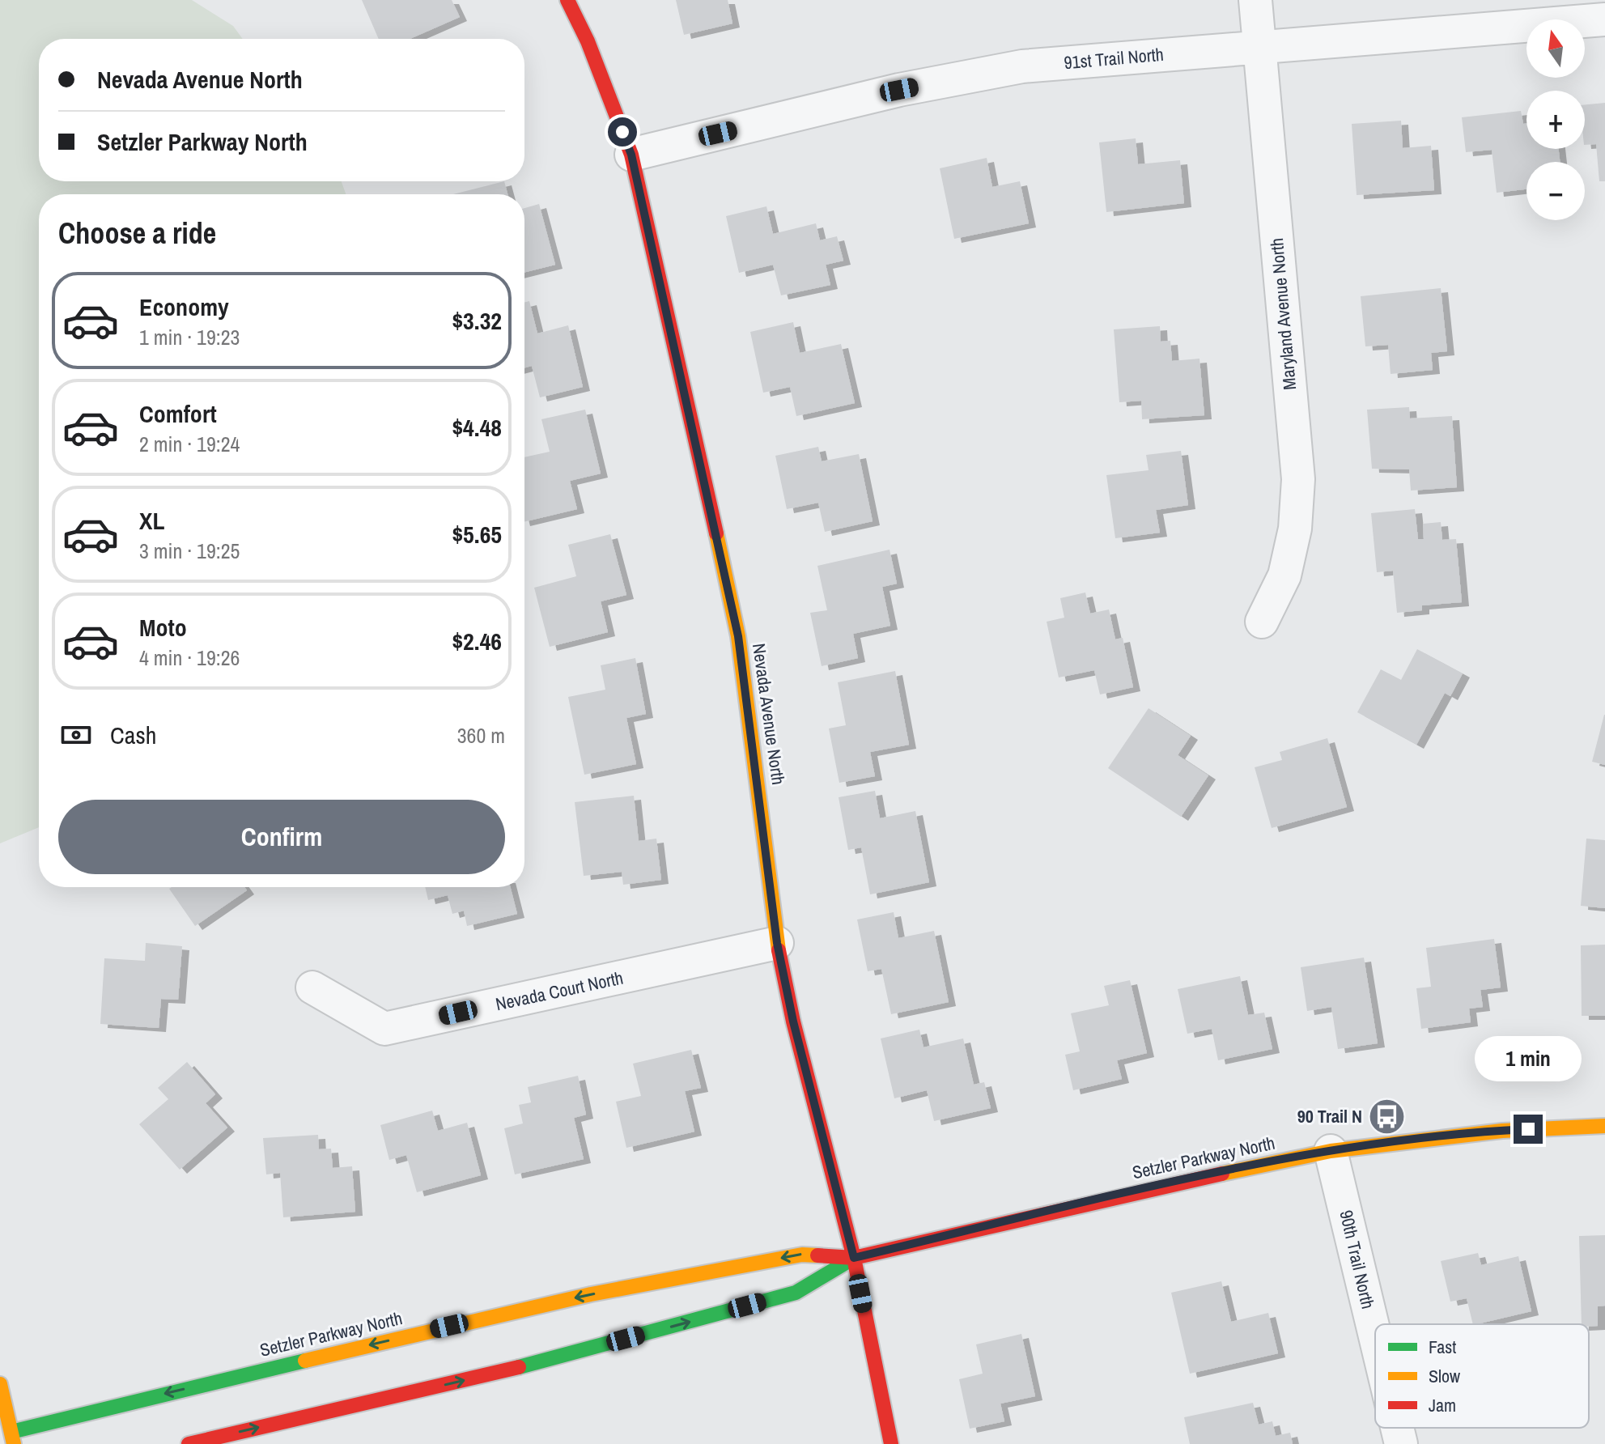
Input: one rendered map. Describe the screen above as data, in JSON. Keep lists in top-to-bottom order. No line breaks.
{"streets":{"street":["91st Trail North","Maryland Avenue North","Nevada Avenue North","Nevada Court North","Setzler Parkway North","90th Trail North"]},"crossings":[["91st Trail North","Maryland Avenue North"],["91st Trail North","Nevada Avenue North"],["Nevada Avenue North","Nevada Court North"],["Nevada Avenue North","Setzler Parkway North"],["Setzler Parkway North","90th Trail North"]],"places":{"bus stop":["90 Trail N"]},"legend":["Fast","Slow","Jam"],"north":"top","page":{"map_buttons":["+","−"],"banner":["Nevada Avenue North","Setzler Parkway North"],"heading":"Choose a ride","list":[{"name":"Economy","note":"1 min · 19:23","value":"$3.32"},{"name":"Comfort","note":"2 min · 19:24","value":"$4.48"},{"name":"XL","note":"3 min · 19:25","value":"$5.65"},{"name":"Moto","note":"4 min · 19:26","value":"$2.46"}],"pay":["Cash","360 m"],"buttons":"Confirm","bubble":"1 min"}}
